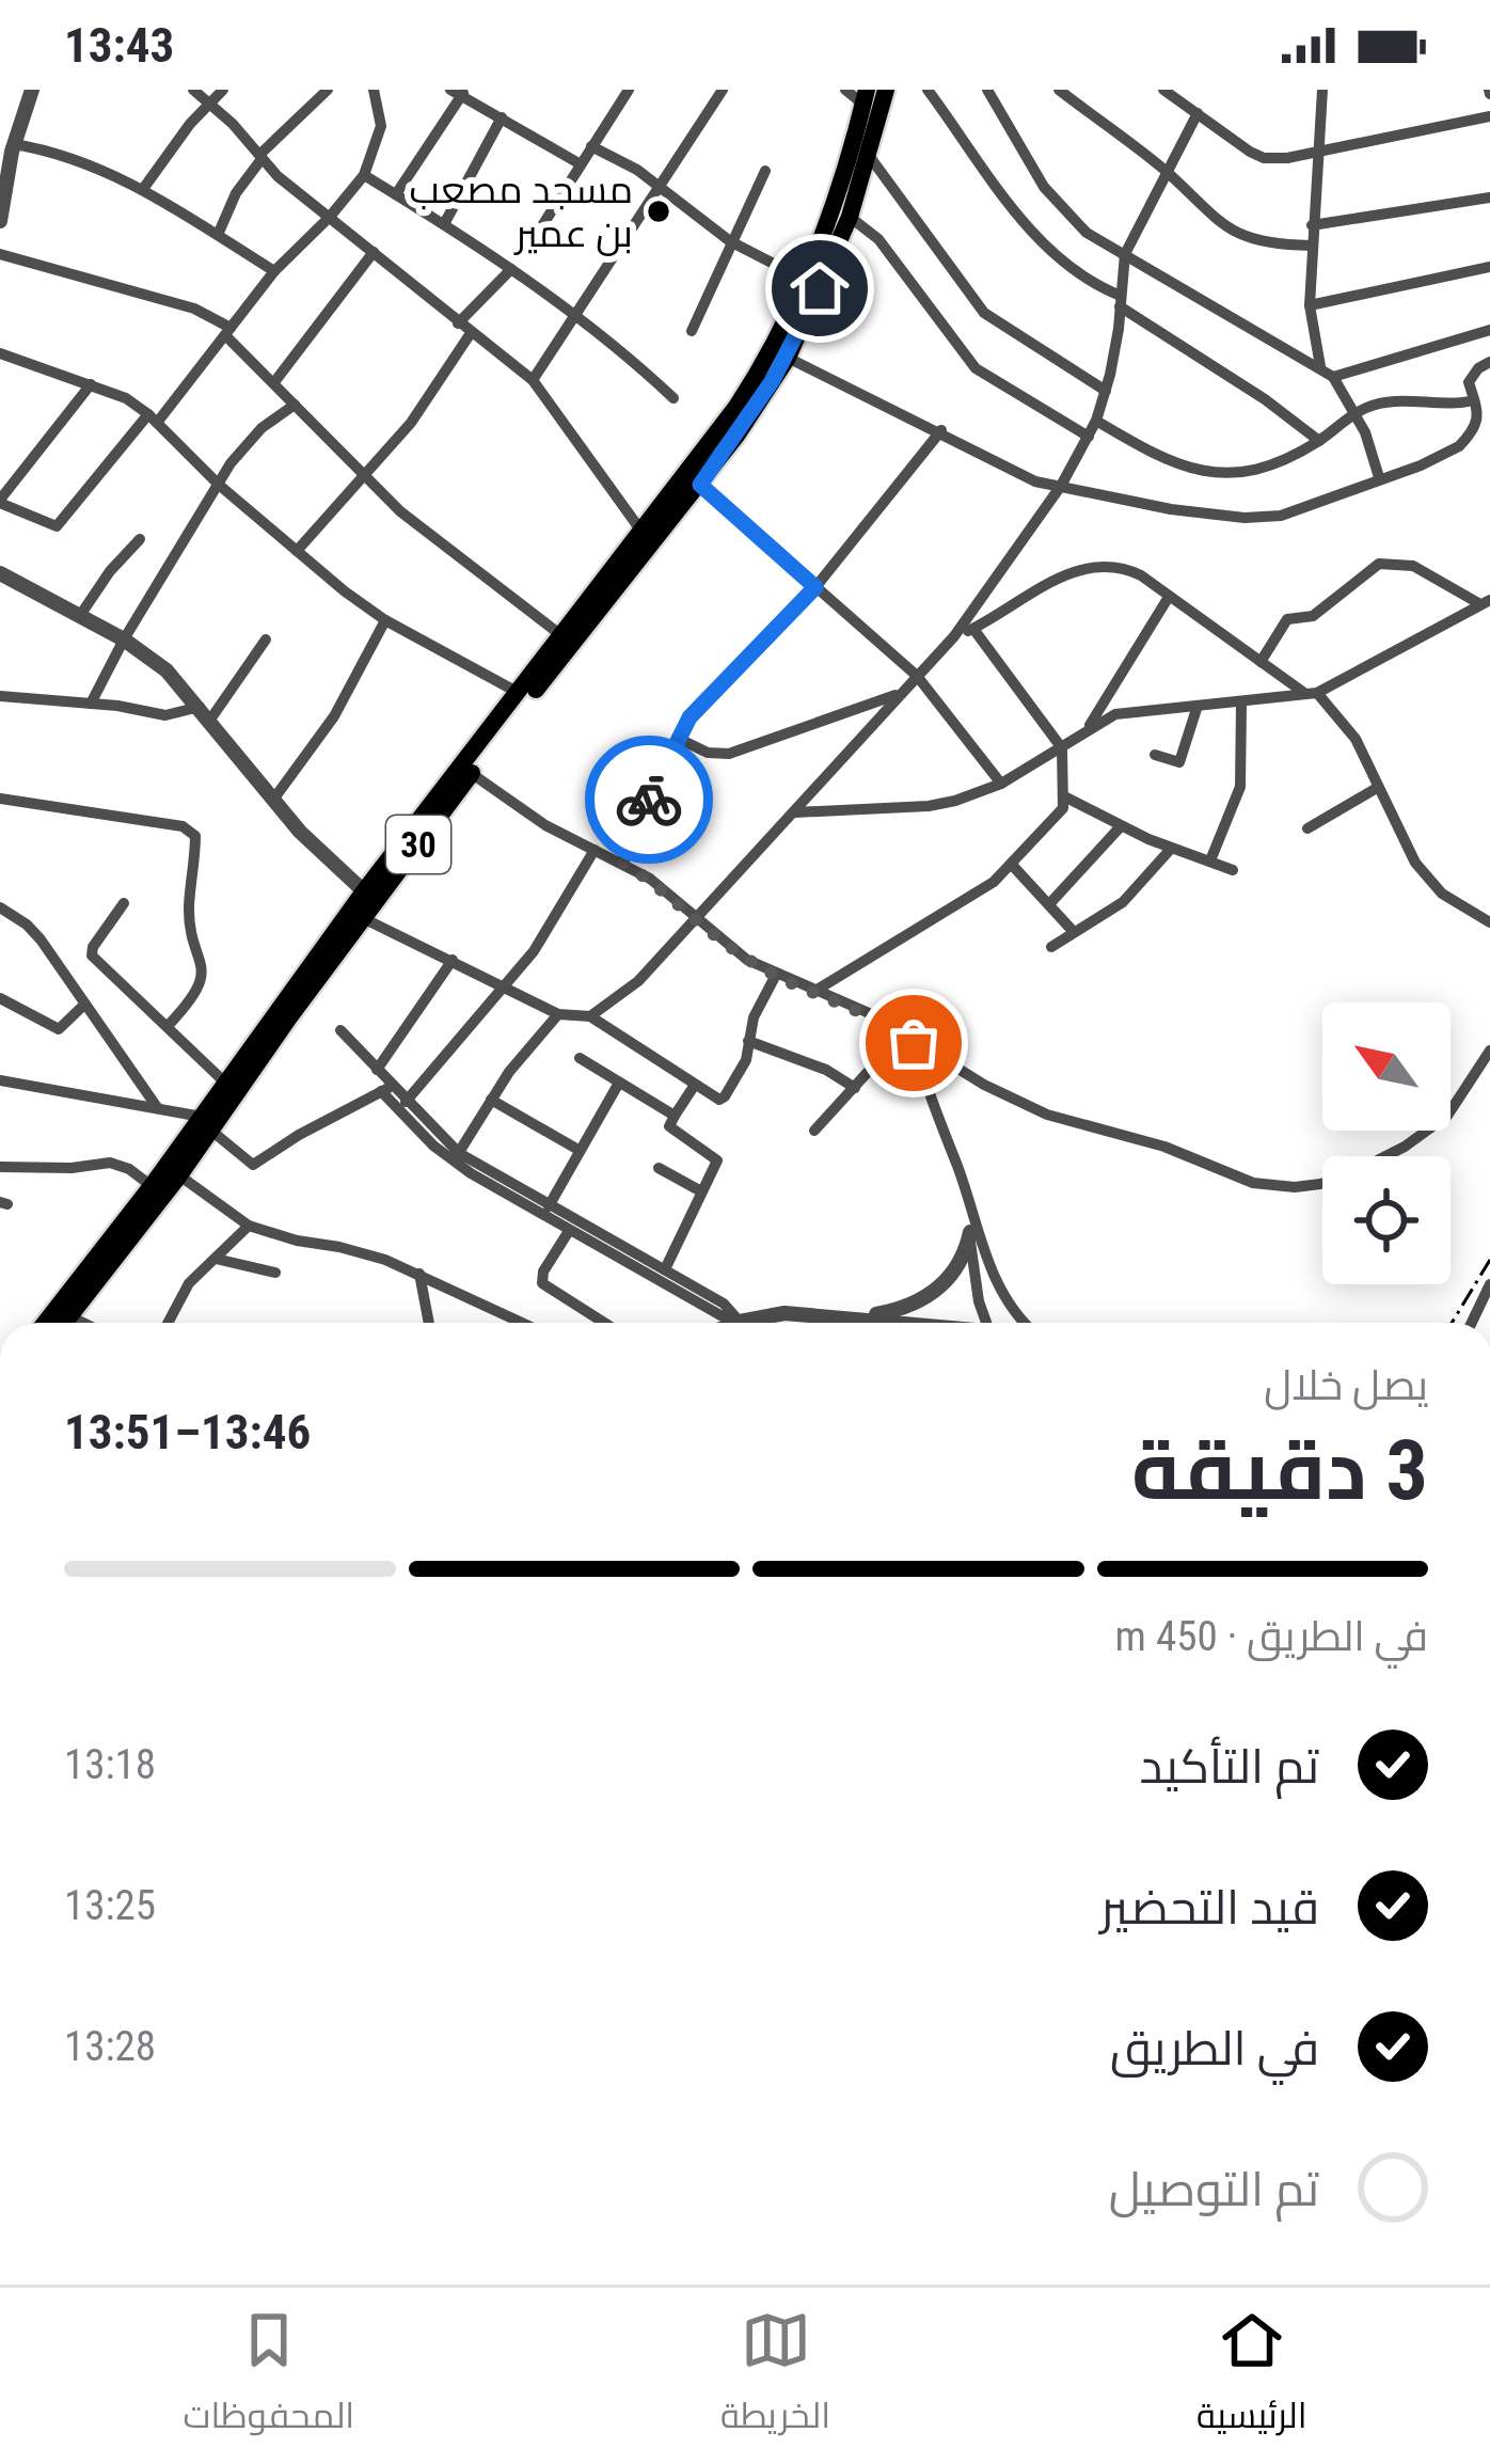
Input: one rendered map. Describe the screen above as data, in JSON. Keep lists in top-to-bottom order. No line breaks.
{"streets":{"main road":["30"]},"places":["مسجد مصعب بن عمير"],"north":"top left","page":{"status":"13:43","heading":["3 دقيقة","يصل خلال","13:46–13:51"],"bar":"في الطريق · 450 m","list":[["تم التأكيد","13:18"],["قيد التحضير","13:25"],["في الطريق","13:28"],"تم التوصيل"],"tabs":["الرئيسية","الخريطة","المحفوظات"]}}
